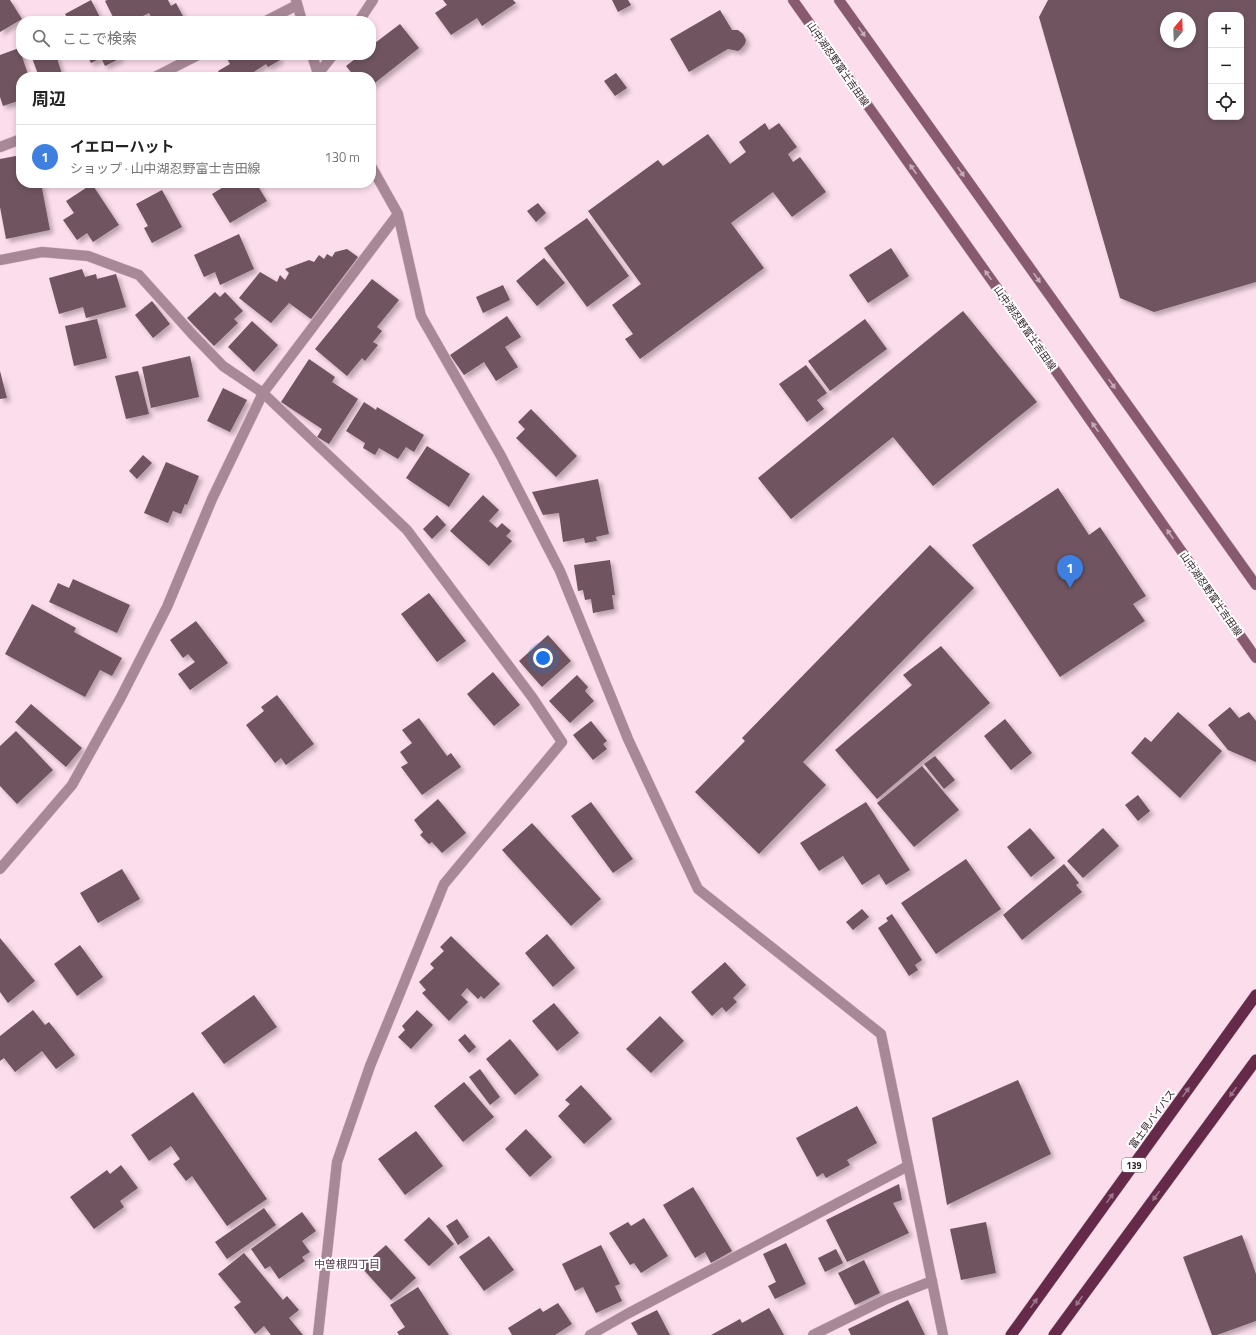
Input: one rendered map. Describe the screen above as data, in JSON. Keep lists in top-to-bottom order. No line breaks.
{"streets":{"highway":["富士見バイパス","139"],"main road":["山中湖忍野富士吉田線"]},"districts":["中曽根四丁目"],"north":"top","page":{"map_buttons":["+","−"],"search":"ここで検索","heading":"周辺","list":[{"mark":"1","name":"イエローハット","note":"ショップ · 山中湖忍野富士吉田線","value":"130 m"}],"pins":"1"}}
